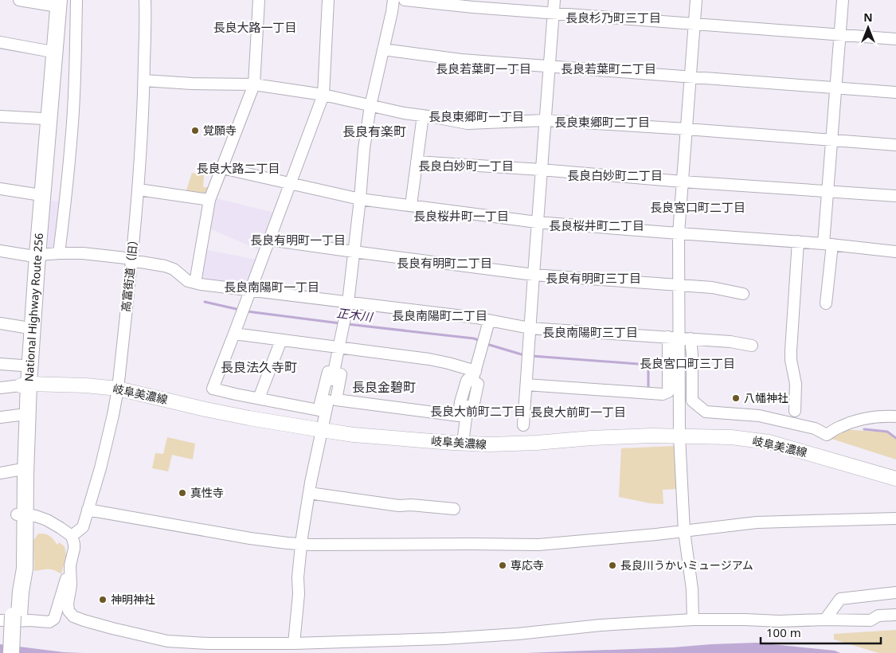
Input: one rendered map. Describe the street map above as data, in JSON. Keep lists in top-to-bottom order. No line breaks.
{"streets":{"highway":["National Highway Route 256"],"main road":["岐阜美濃線"],"street":["高富街道（旧）"]},"crossings":[["高富街道（旧）","岐阜美濃線"],["National Highway Route 256","岐阜美濃線"]],"districts":["長良杉乃町三丁目","長良大路一丁目","長良若葉町一丁目","長良若葉町二丁目","長良東郷町一丁目","長良東郷町二丁目","長良有楽町","長良白妙町一丁目","長良大路二丁目","長良白妙町二丁目","長良宮口町二丁目","長良桜井町一丁目","長良桜井町二丁目","長良有明町一丁目","長良有明町二丁目","長良有明町三丁目","長良南陽町一丁目","長良南陽町二丁目","長良南陽町三丁目","長良宮口町三丁目","長良法久寺町","長良金碧町","長良大前町二丁目","長良大前町一丁目"],"water":["正木川"],"places":["覚願寺","八幡神社","真性寺","専応寺","長良川うかいミュージアム","神明神社"],"scale_bar":"100 m","north":"top"}
